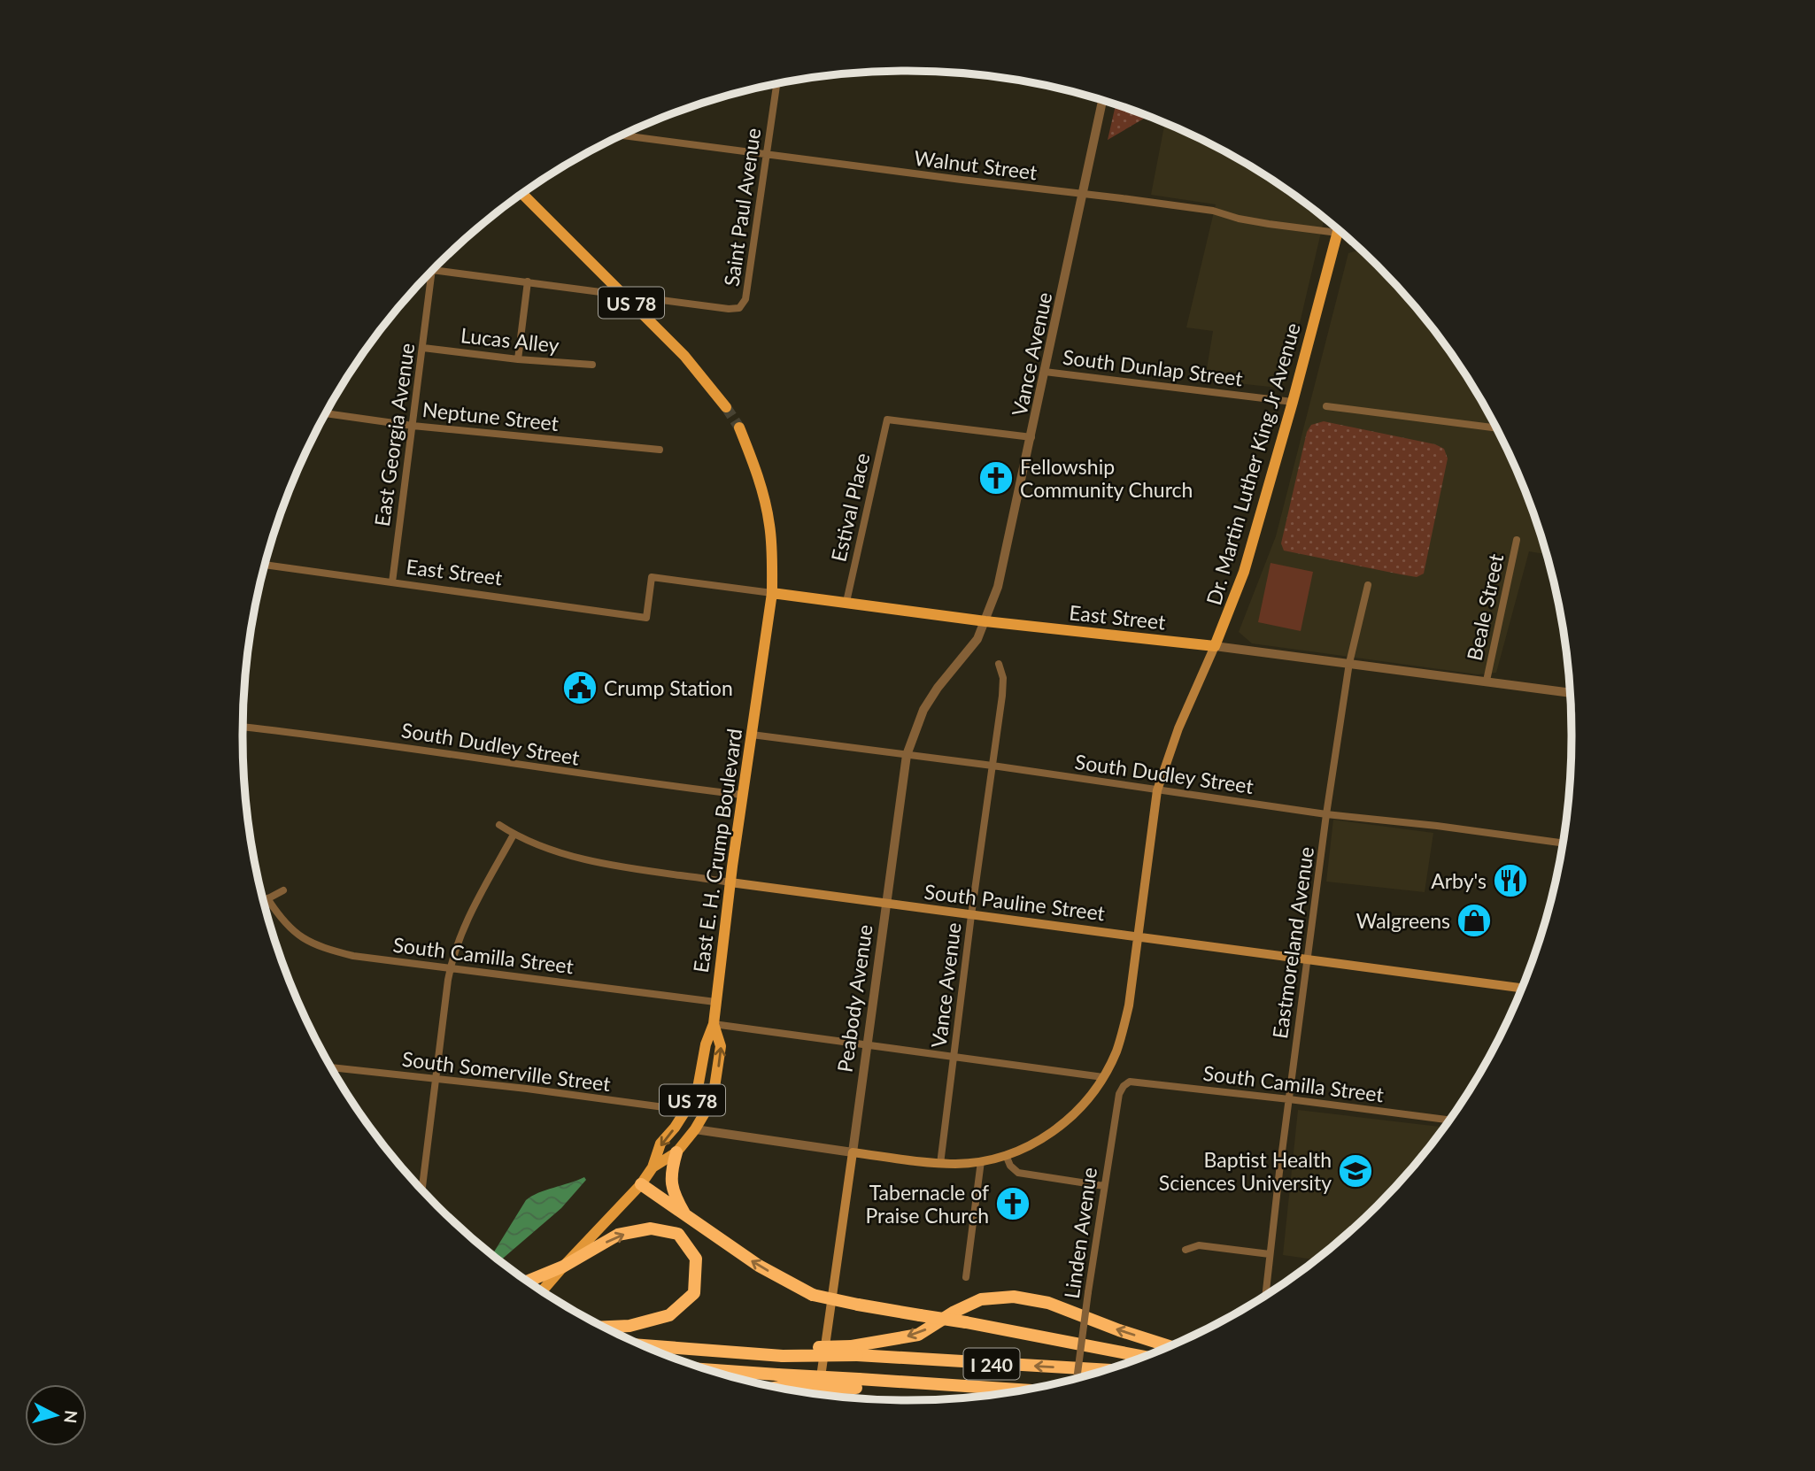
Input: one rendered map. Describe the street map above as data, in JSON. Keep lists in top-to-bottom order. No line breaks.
{"streets":{"highway":["I 240"],"main road":["US 78","Dr. Martin Luther King Jr Avenue","East Street","East E. H. Crump Boulevard","South Pauline Street","Peabody Avenue"],"street":["Walnut Street","Saint Paul Avenue","Lucas Alley","Vance Avenue","South Dunlap Street","Neptune Street","East Georgia Avenue","Estival Place","Beale Street","South Dudley Street","Eastmoreland Avenue","South Camilla Street","South Somerville Street","Linden Avenue"]},"crossings":[["Walnut Street","Saint Paul Avenue"],["Walnut Street","Vance Avenue"],["Saint Paul Avenue","US 78"],["US 78","East E. H. Crump Boulevard"],["Lucas Alley","East Georgia Avenue"],["Vance Avenue","South Dunlap Street"],["Vance Avenue","Dr. Martin Luther King Jr Avenue"],["Vance Avenue","Estival Place"],["Vance Avenue","East Street"],["Vance Avenue","South Dudley Street"],["Vance Avenue","South Pauline Street"],["Vance Avenue","Peabody Avenue"],["South Dunlap Street","Dr. Martin Luther King Jr Avenue"],["Neptune Street","East Georgia Avenue"],["East Georgia Avenue","East Street"],["Dr. Martin Luther King Jr Avenue","East Street"],["Dr. Martin Luther King Jr Avenue","South Dudley Street"],["Dr. Martin Luther King Jr Avenue","East E. H. Crump Boulevard"],["Dr. Martin Luther King Jr Avenue","South Pauline Street"],["Dr. Martin Luther King Jr Avenue","Peabody Avenue"],["Estival Place","East Street"],["East Street","Beale Street"],["East Street","East E. H. Crump Boulevard"],["East Street","Eastmoreland Avenue"],["East Street","Peabody Avenue"],["South Dudley Street","East E. H. Crump Boulevard"],["South Dudley Street","Eastmoreland Avenue"],["South Dudley Street","Peabody Avenue"],["East E. H. Crump Boulevard","South Pauline Street"],["East E. H. Crump Boulevard","South Camilla Street"],["East E. H. Crump Boulevard","South Somerville Street"],["South Pauline Street","Eastmoreland Avenue"],["South Pauline Street","Peabody Avenue"],["Eastmoreland Avenue","South Camilla Street"],["South Camilla Street","Linden Avenue"]],"places":{"church":["Fellowship Community Church","Tabernacle of Praise Church"],"public building":["Crump Station"],"restaurant":["Arby's"],"shop":["Walgreens"],"school or university":["Baptist Health Sciences University"]},"north":"right"}
